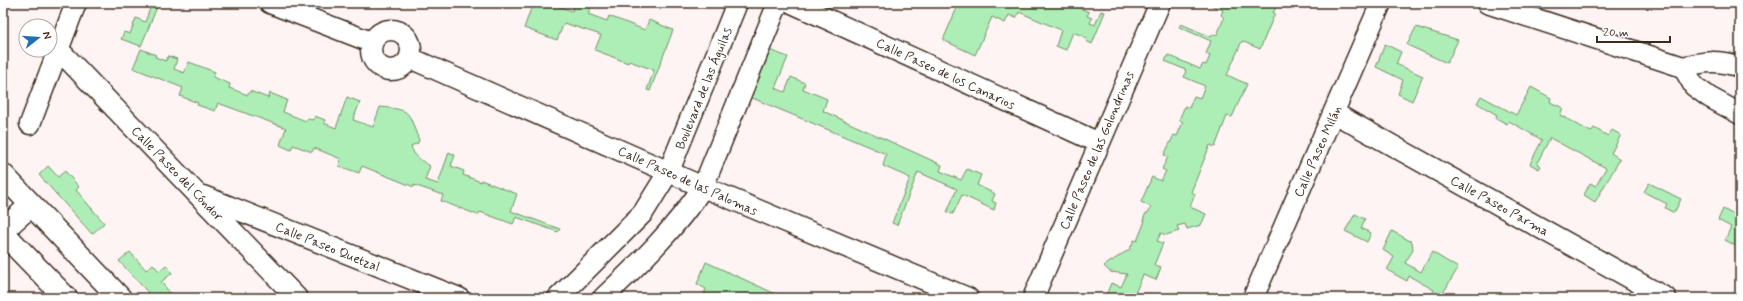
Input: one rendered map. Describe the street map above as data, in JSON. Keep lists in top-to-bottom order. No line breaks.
{"streets":{"street":["Calle Paseo de los Canarios","Boulevard de las Águilas","Calle Paseo de las Golondrinas","Calle Paseo Milán","Calle Paseo del Cóndor","Calle Paseo de las Palomas","Calle Paseo Parma","Calle Paseo Quetzal"]},"crossings":[["Calle Paseo de los Canarios","Calle Paseo de las Golondrinas"],["Boulevard de las Águilas","Calle Paseo de las Palomas"],["Calle Paseo Milán","Calle Paseo Parma"],["Calle Paseo del Cóndor","Calle Paseo Quetzal"]],"scale_bar":"20 m","north":"right"}
